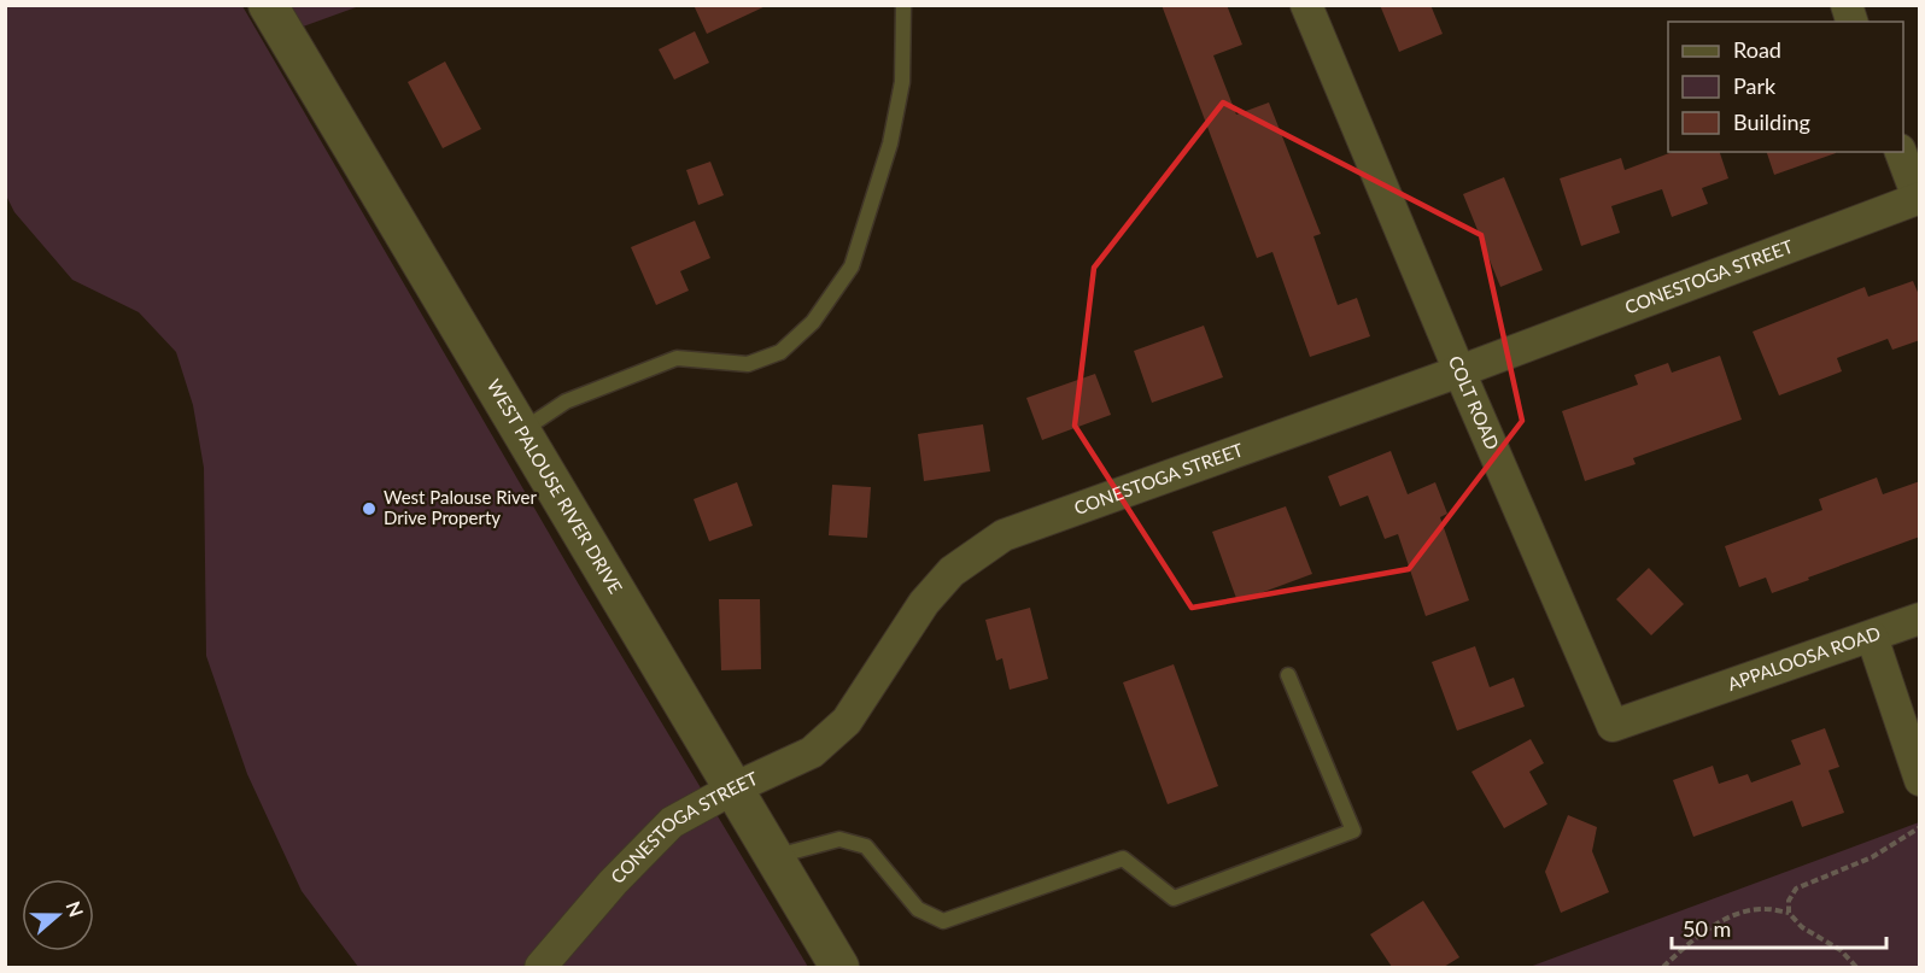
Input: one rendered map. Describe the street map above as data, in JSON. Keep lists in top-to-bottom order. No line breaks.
{"streets":{"street":["CONESTOGA STREET","COLT ROAD","WEST PALOUSE RIVER DRIVE","APPALOOSA ROAD"]},"crossings":[["CONESTOGA STREET","COLT ROAD"],["CONESTOGA STREET","WEST PALOUSE RIVER DRIVE"],["COLT ROAD","APPALOOSA ROAD"]],"places":["West Palouse River Drive Property"],"legend":["Road","Park","Building"],"scale_bar":"50 m","north":"right"}
